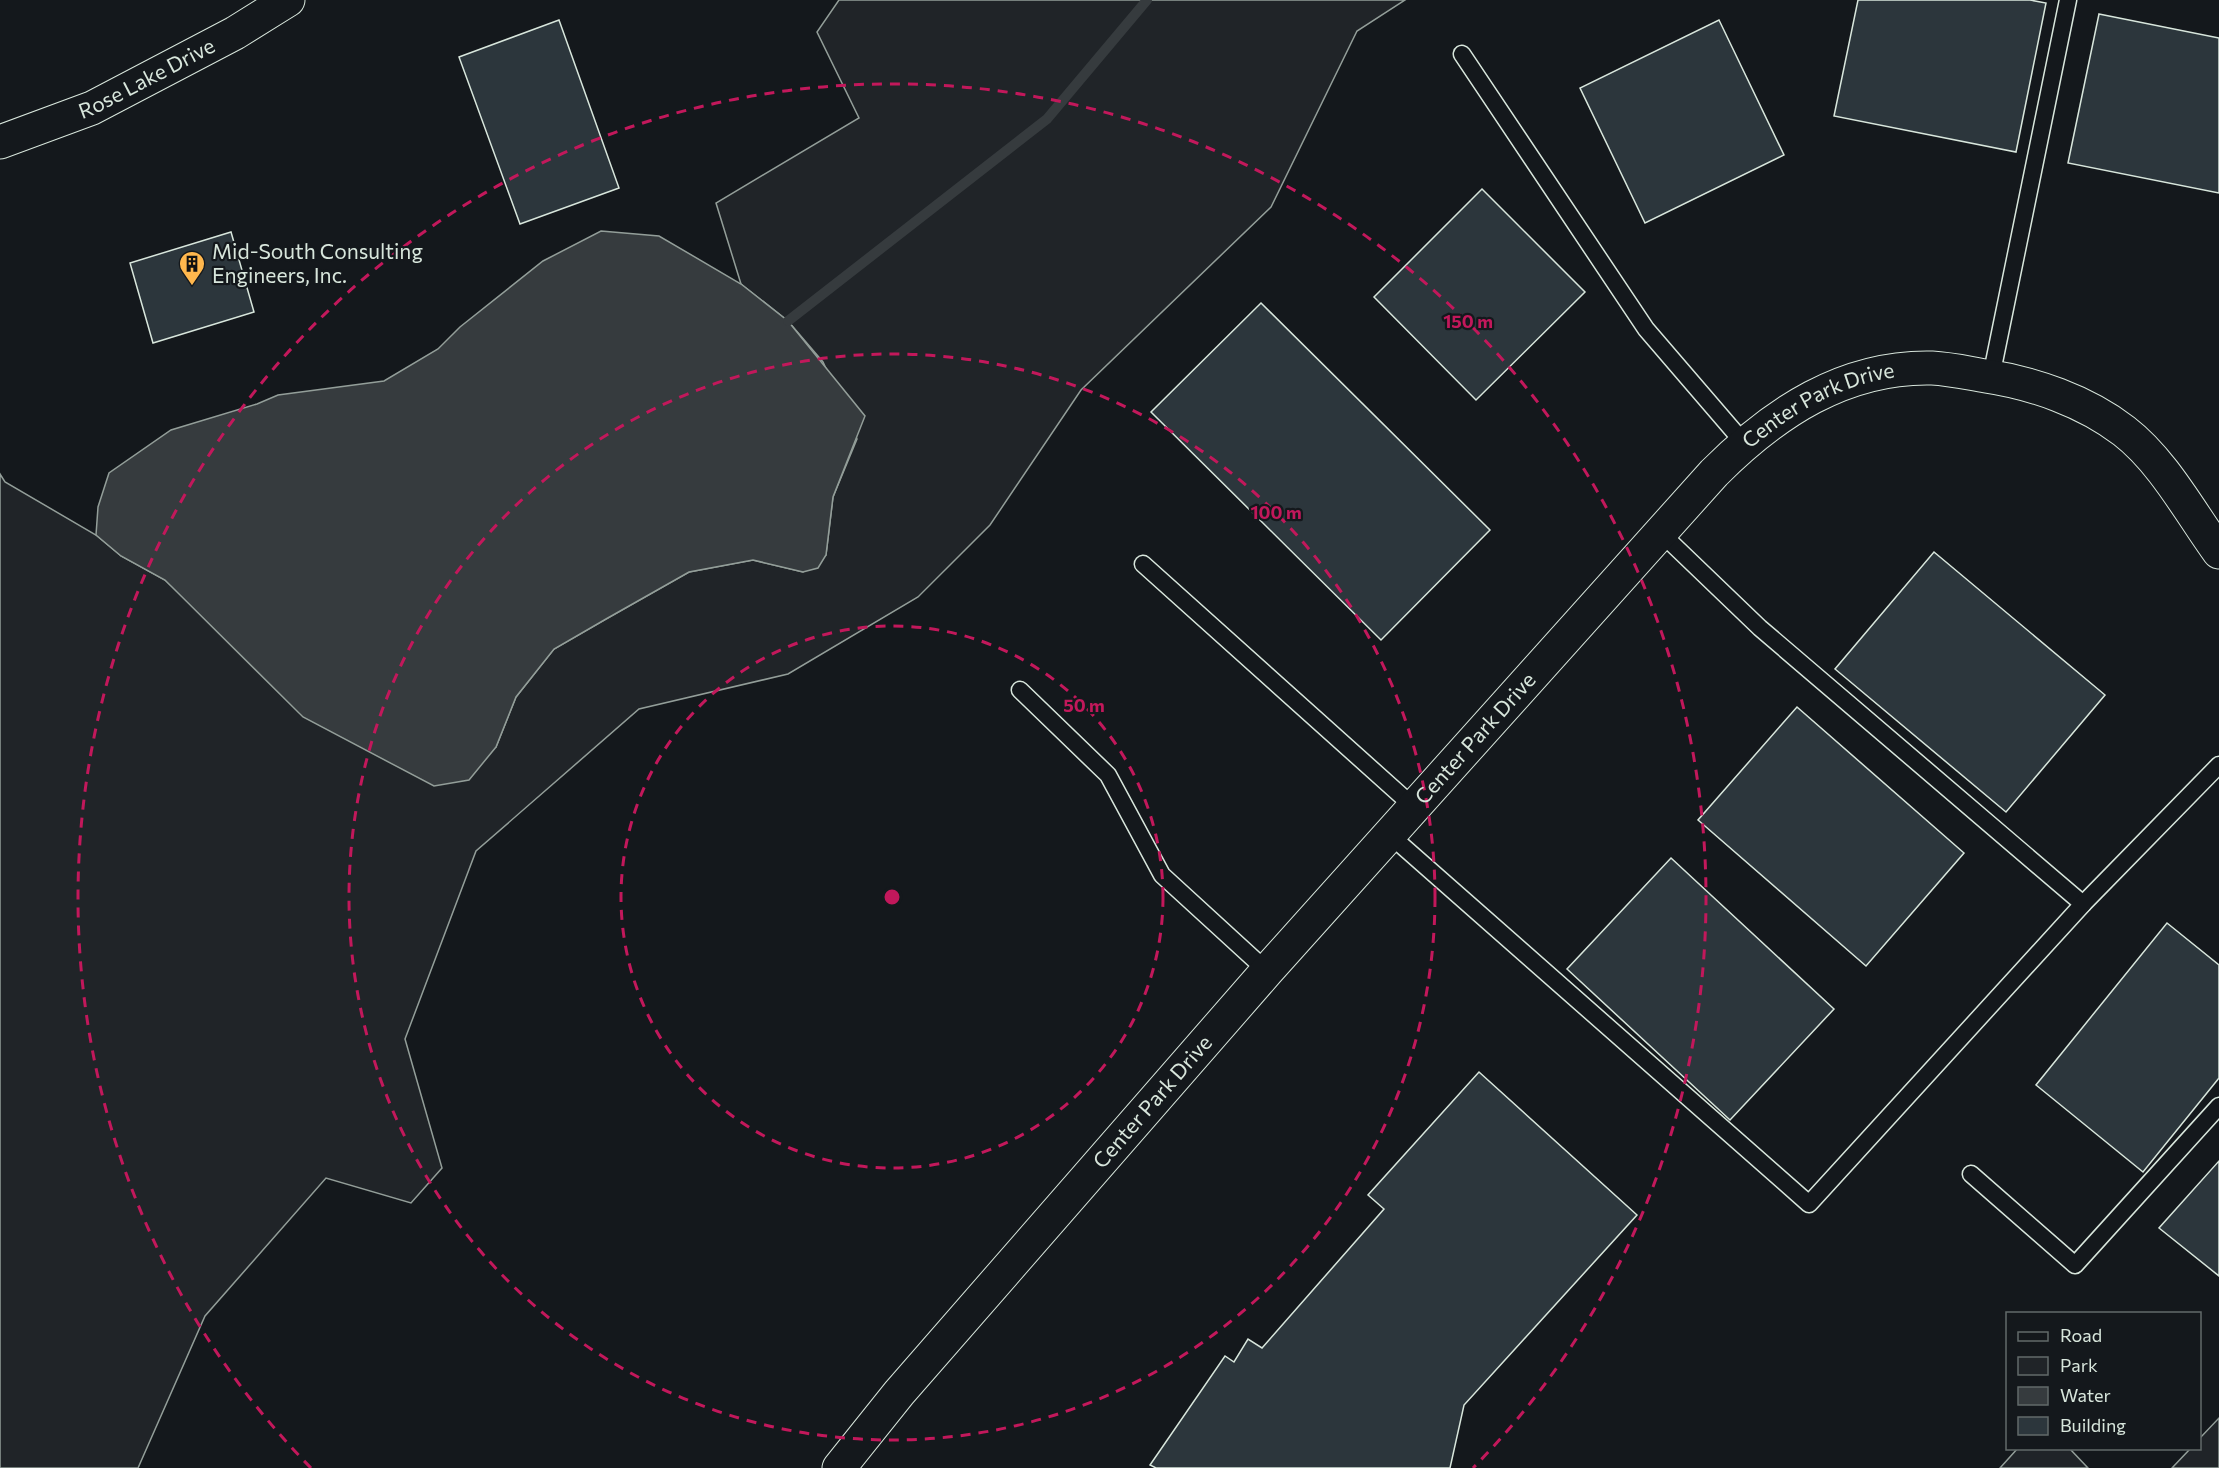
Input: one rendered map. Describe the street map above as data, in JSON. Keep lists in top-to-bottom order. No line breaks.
{"streets":{"street":["Rose Lake Drive","Center Park Drive"]},"places":{"building":["Mid-South Consulting Engineers, Inc."]},"legend":["Road","Park","Water","Building"],"rings":["150 m","100 m","50 m"]}
